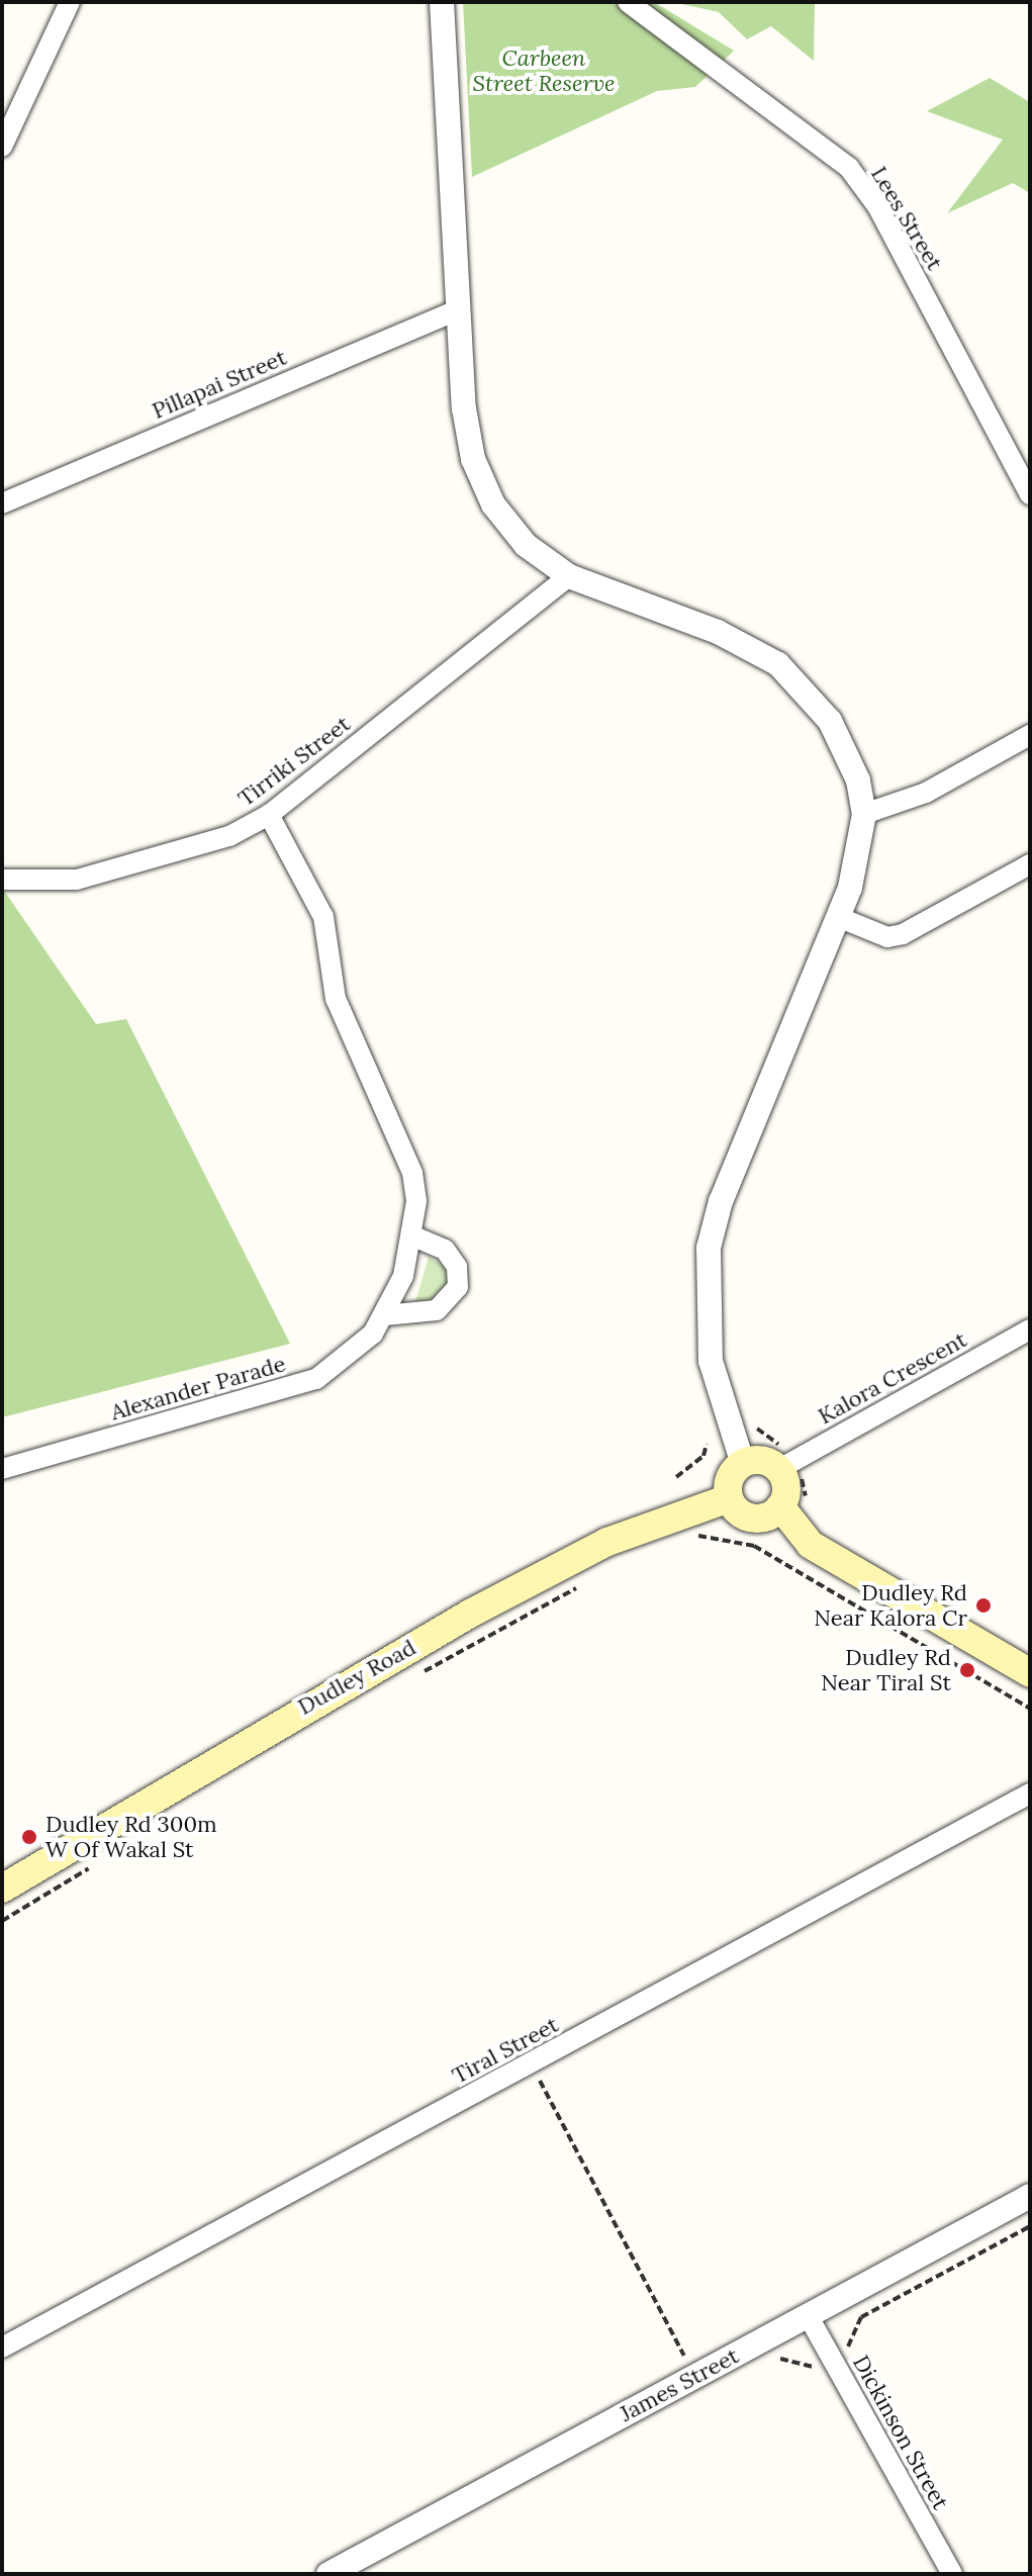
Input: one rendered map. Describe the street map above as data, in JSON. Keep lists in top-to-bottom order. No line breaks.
{"streets":{"main road":["Dudley Road"],"street":["Lees Street","Pillapai Street","Tirriki Street","Kalora Crescent","Alexander Parade","Tiral Street","James Street","Dickinson Street"]},"crossings":[["Tirriki Street","Alexander Parade"],["Kalora Crescent","Dudley Road"],["James Street","Dickinson Street"]],"parks":["Carbeen Street Reserve"],"places":["Dudley Rd Near Kalora Cr","Dudley Rd Near Tiral St","Dudley Rd 300m W Of Wakal St"]}
